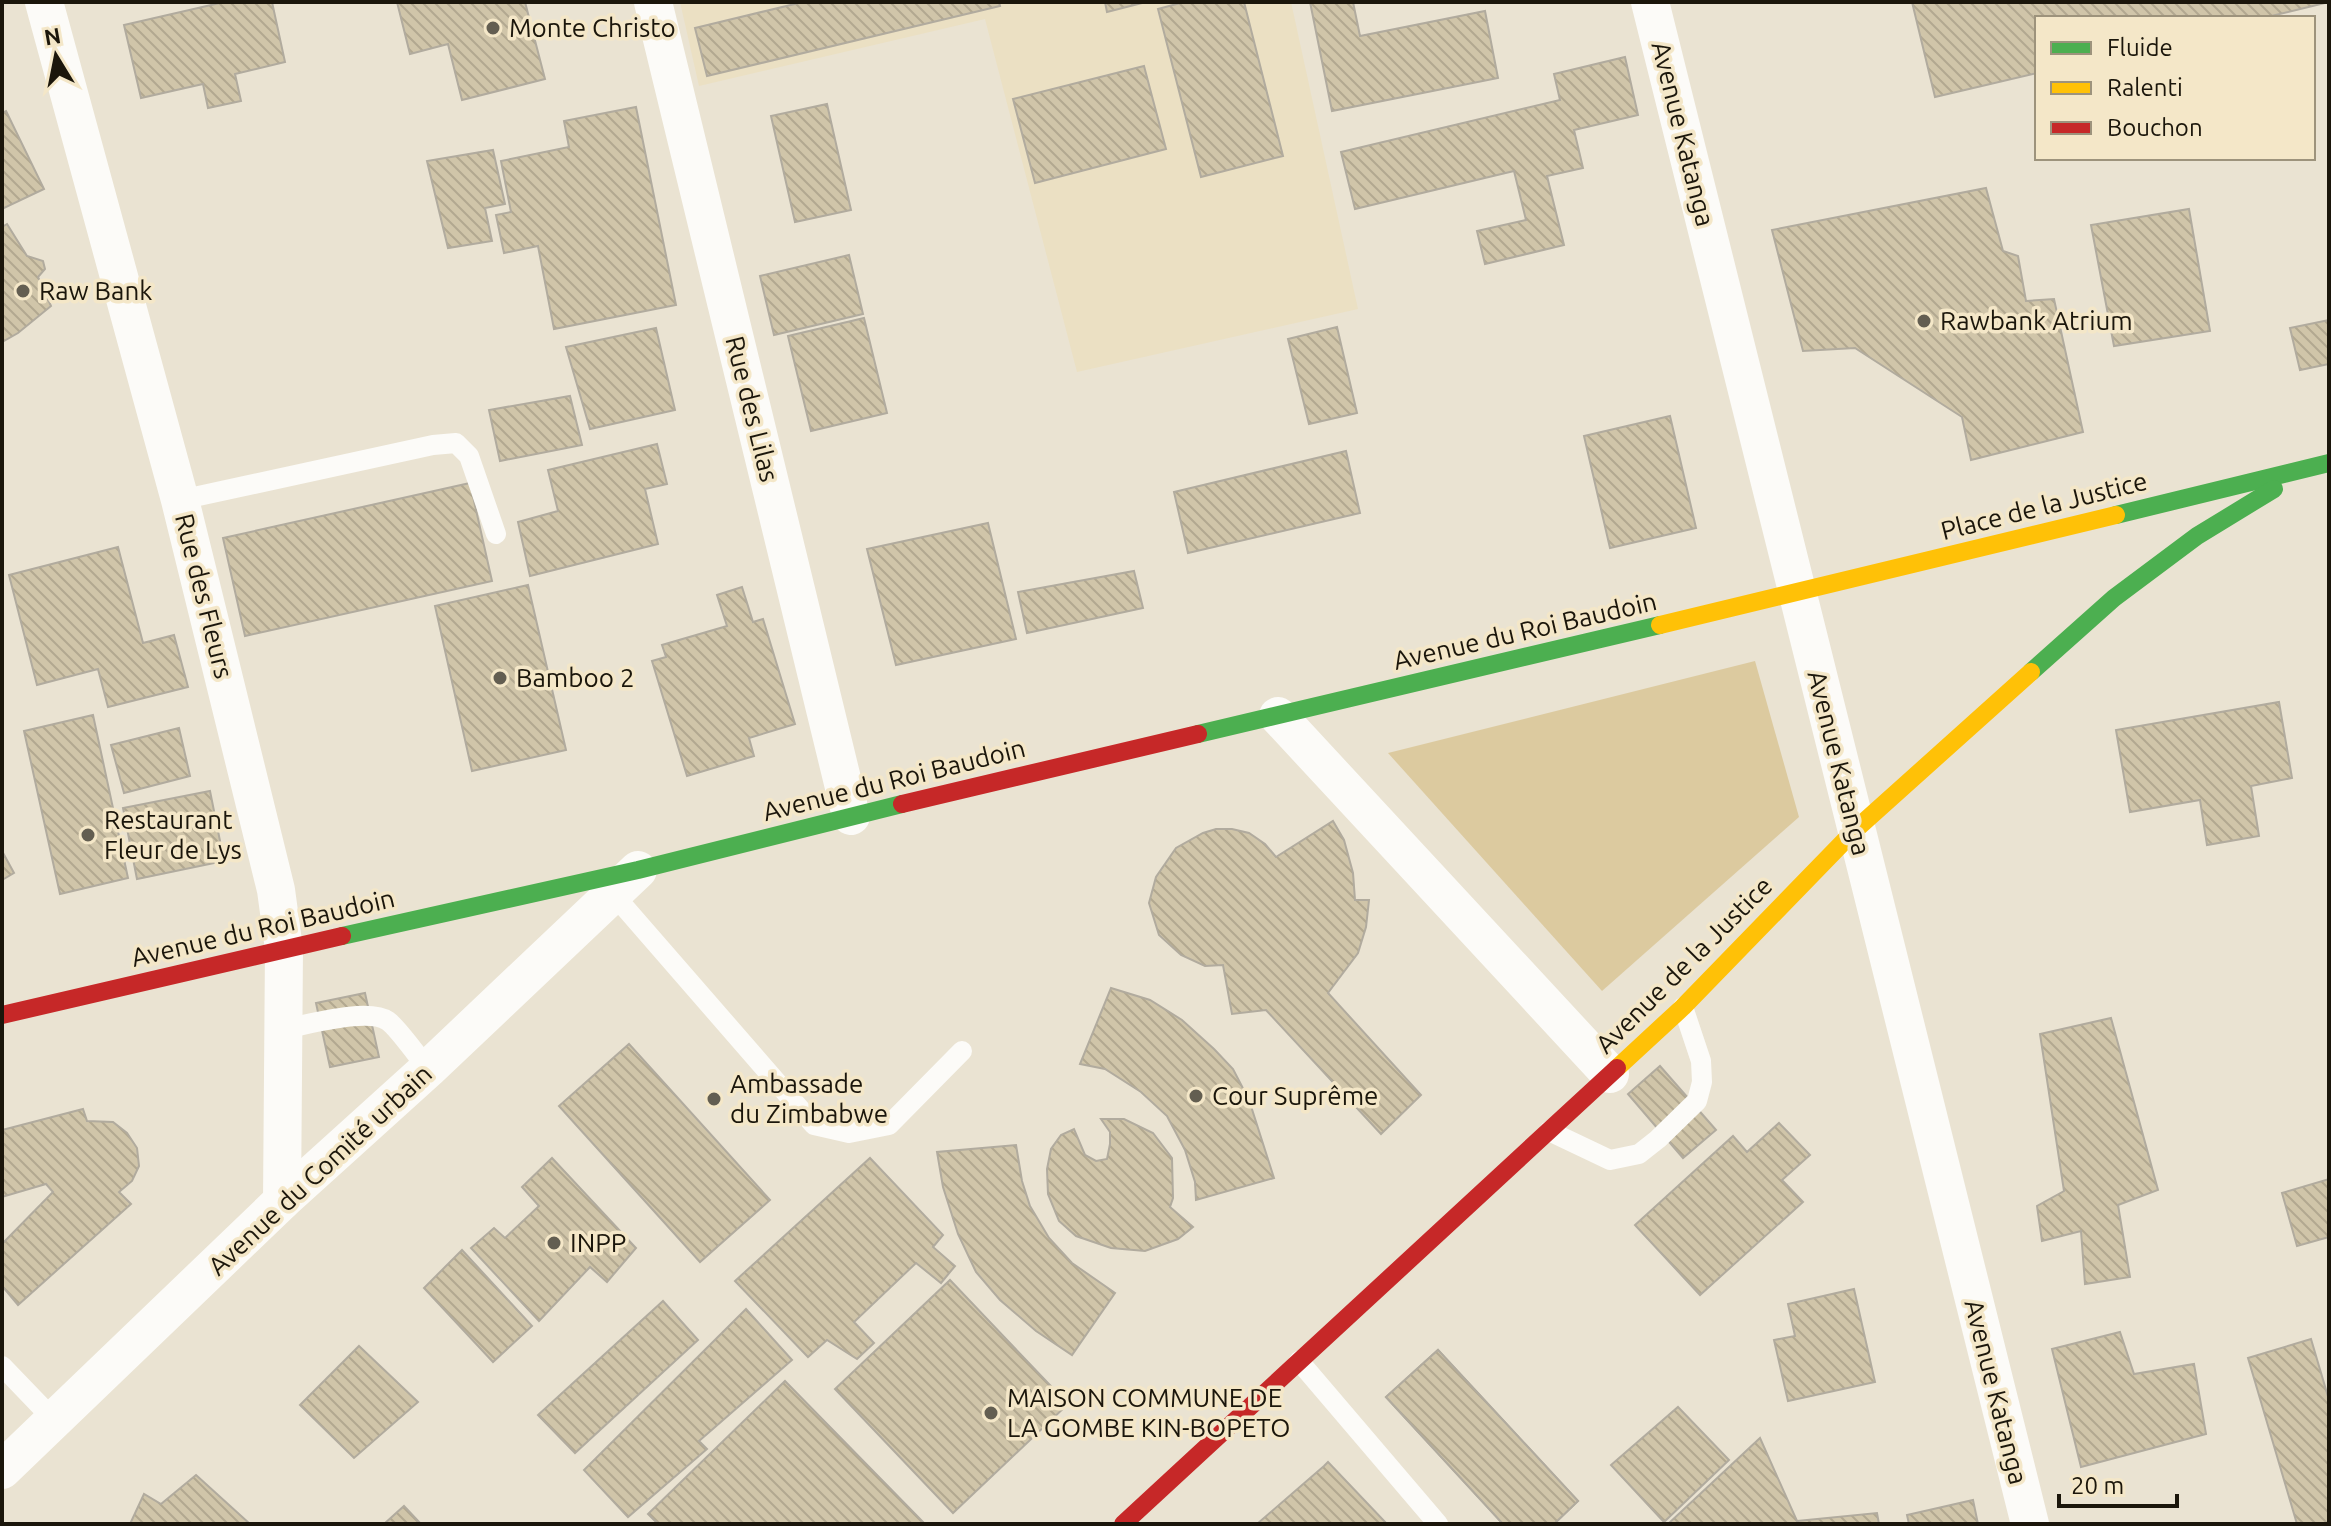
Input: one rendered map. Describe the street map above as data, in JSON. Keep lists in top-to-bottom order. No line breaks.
{"streets":{"street":["Avenue Katanga","Rue des Lilas","Place de la Justice","Rue des Fleurs","Avenue du Roi Baudoin","Avenue de la Justice","Avenue du Comité urbain"]},"crossings":[["Avenue Katanga","Place de la Justice"],["Avenue Katanga","Avenue du Roi Baudoin"],["Avenue Katanga","Avenue de la Justice"],["Rue des Lilas","Avenue du Roi Baudoin"],["Place de la Justice","Avenue du Roi Baudoin"],["Place de la Justice","Avenue de la Justice"],["Rue des Fleurs","Avenue du Roi Baudoin"],["Rue des Fleurs","Avenue du Comité urbain"],["Avenue du Roi Baudoin","Avenue du Comité urbain"]],"places":["Monte Christo","Raw Bank","Rawbank Atrium","Bamboo 2","Restaurant Fleur de Lys","Cour Suprême","Ambassade du Zimbabwe","INPP","MAISON COMMUNE DE LA GOMBE KIN-BOPETO"],"legend":["Fluide","Ralenti","Bouchon"],"scale_bar":"20 m","north":"top"}
